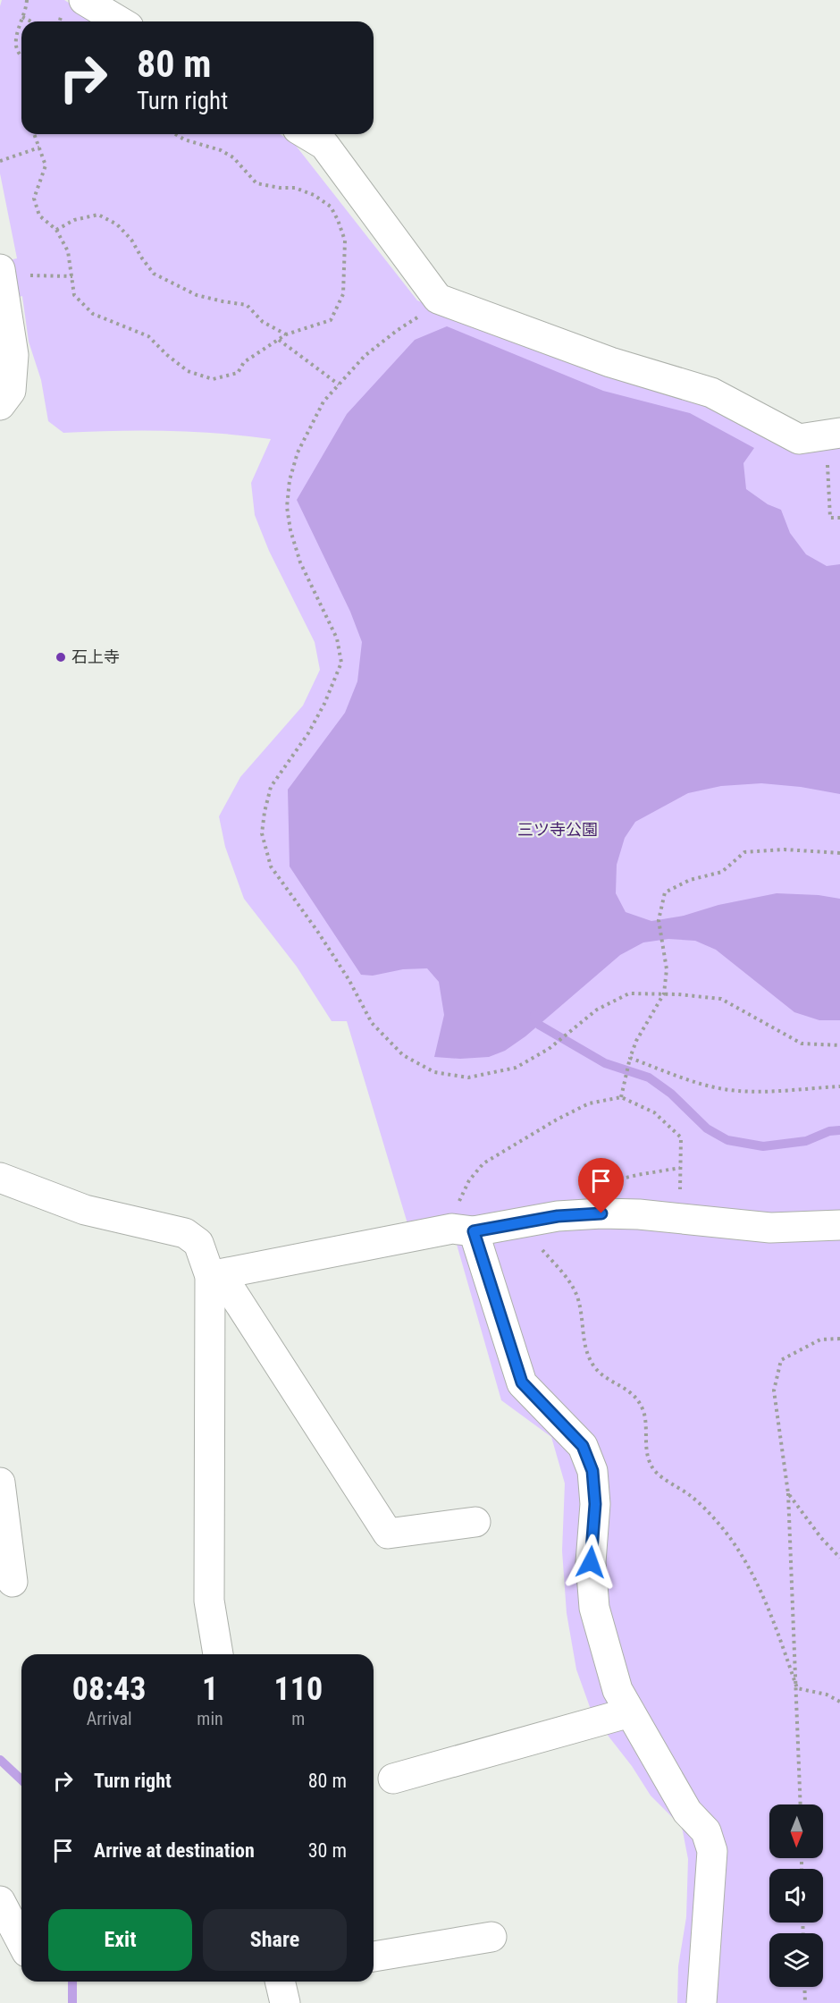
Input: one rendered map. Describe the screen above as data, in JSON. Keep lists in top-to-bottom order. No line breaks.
{"parks":["三ツ寺公園"],"places":["石上寺"],"north":"bottom","page":{"turn":["80 m","Turn right"],"eta":["08:43","Arrival","1","min","110","m"],"list":[{"name":"Turn right","value":"80 m"},{"name":"Arrive at destination","value":"30 m"}],"buttons":["Exit","Share"]}}
